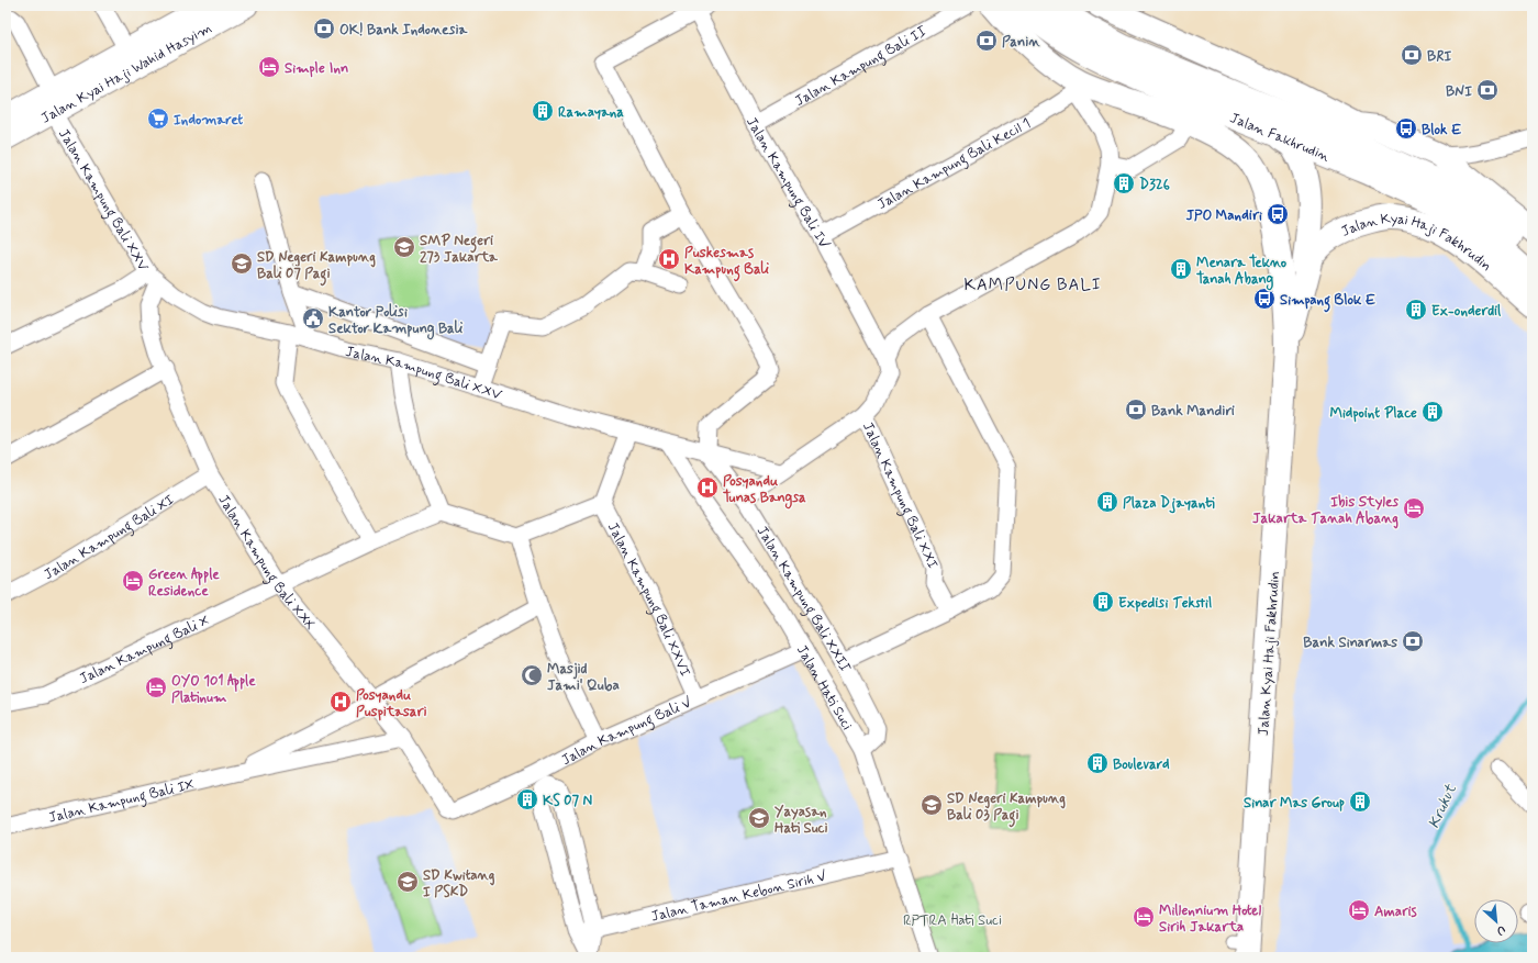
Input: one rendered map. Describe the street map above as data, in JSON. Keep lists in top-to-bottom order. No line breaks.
{"streets":{"main road":["Jalan Kyai Haji Wahid Hasyim","Jalan Fakhrudin","Jalan Kyai Haji Fakhrudin"],"street":["Jalan Kampung Bali II","Jalan Kampung Bali Kecil 1","Jalan Kampung Bali IV","Jalan Kampung Bali XXV","Jalan Kampung Bali XXI","Jalan Kampung Bali XI","Jalan Kampung Bali XXX","Jalan Kampung Bali XXII","Jalan Kampung Bali XXVI","Jalan Kampung Bali X","Jalan Hati Suci","Jalan Kampung Bali V","Jalan Kampung Bali IX","Jalan Taman Kebon Sirih V"]},"crossings":[["Jalan Kampung Bali II","Jalan Kampung Bali IV"],["Jalan Kyai Haji Wahid Hasyim","Jalan Kampung Bali XXV"],["Jalan Fakhrudin","Jalan Kampung Bali Kecil 1"],["Jalan Fakhrudin","Jalan Kyai Haji Fakhrudin"],["Jalan Kampung Bali Kecil 1","Jalan Kampung Bali IV"],["Jalan Kampung Bali XXV","Jalan Kampung Bali XXX"],["Jalan Kampung Bali XXV","Jalan Kampung Bali XXII"],["Jalan Kampung Bali XXV","Jalan Hati Suci"],["Jalan Kampung Bali XI","Jalan Kampung Bali XXX"],["Jalan Kampung Bali XXX","Jalan Kampung Bali X"],["Jalan Kampung Bali XXX","Jalan Kampung Bali V"],["Jalan Kampung Bali XXX","Jalan Kampung Bali IX"],["Jalan Kampung Bali XXII","Jalan Hati Suci"],["Jalan Kampung Bali XXVI","Jalan Kampung Bali V"],["Jalan Hati Suci","Jalan Kampung Bali V"],["Jalan Hati Suci","Jalan Taman Kebon Sirih V"]],"districts":["KAMPUNG BALI"],"water":["Krukut"],"parks":["RPTRA Hati Suci"],"places":{"bank":["OK! Bank Indonesia","Panin","BRI","BNI","Bank Mandiri","Bank Sinarmas"],"hotel":["Simple Inn","Ibis Styles Jakarta Tanah Abang","Green Apple Residence","OYO 101 Apple Platinum","Amaris","Millennium Hotel Sirih Jakarta"],"building":["Ramayana","D326","Menara Tekno Tanah Abang","Ex-onderdil","Midpoint Place","Plaza Djayanti","Expedisi Tekstil","Boulevard","KS 07 N","Sinar Mas Group"],"supermarket":["Indomaret"],"bus stop":["Blok E","JPO Mandiri","Simpang Blok E"],"school or university":["SMP Negeri 273 Jakarta","SD Negeri Kampung Bali 07 Pagi","SD Negeri Kampung Bali 03 Pagi","Yayasan Hati Suci","SD Kwitang I PSKD"],"hospital":["Puskesmas Kampung Bali","Posyandu Tunas Bangsa","Posyandu Puspitasari"],"public building":["Kantor Polisi Sektor Kampung Bali"],"mosque":["Masjid Jami' Quba"]},"north":"bottom right"}
